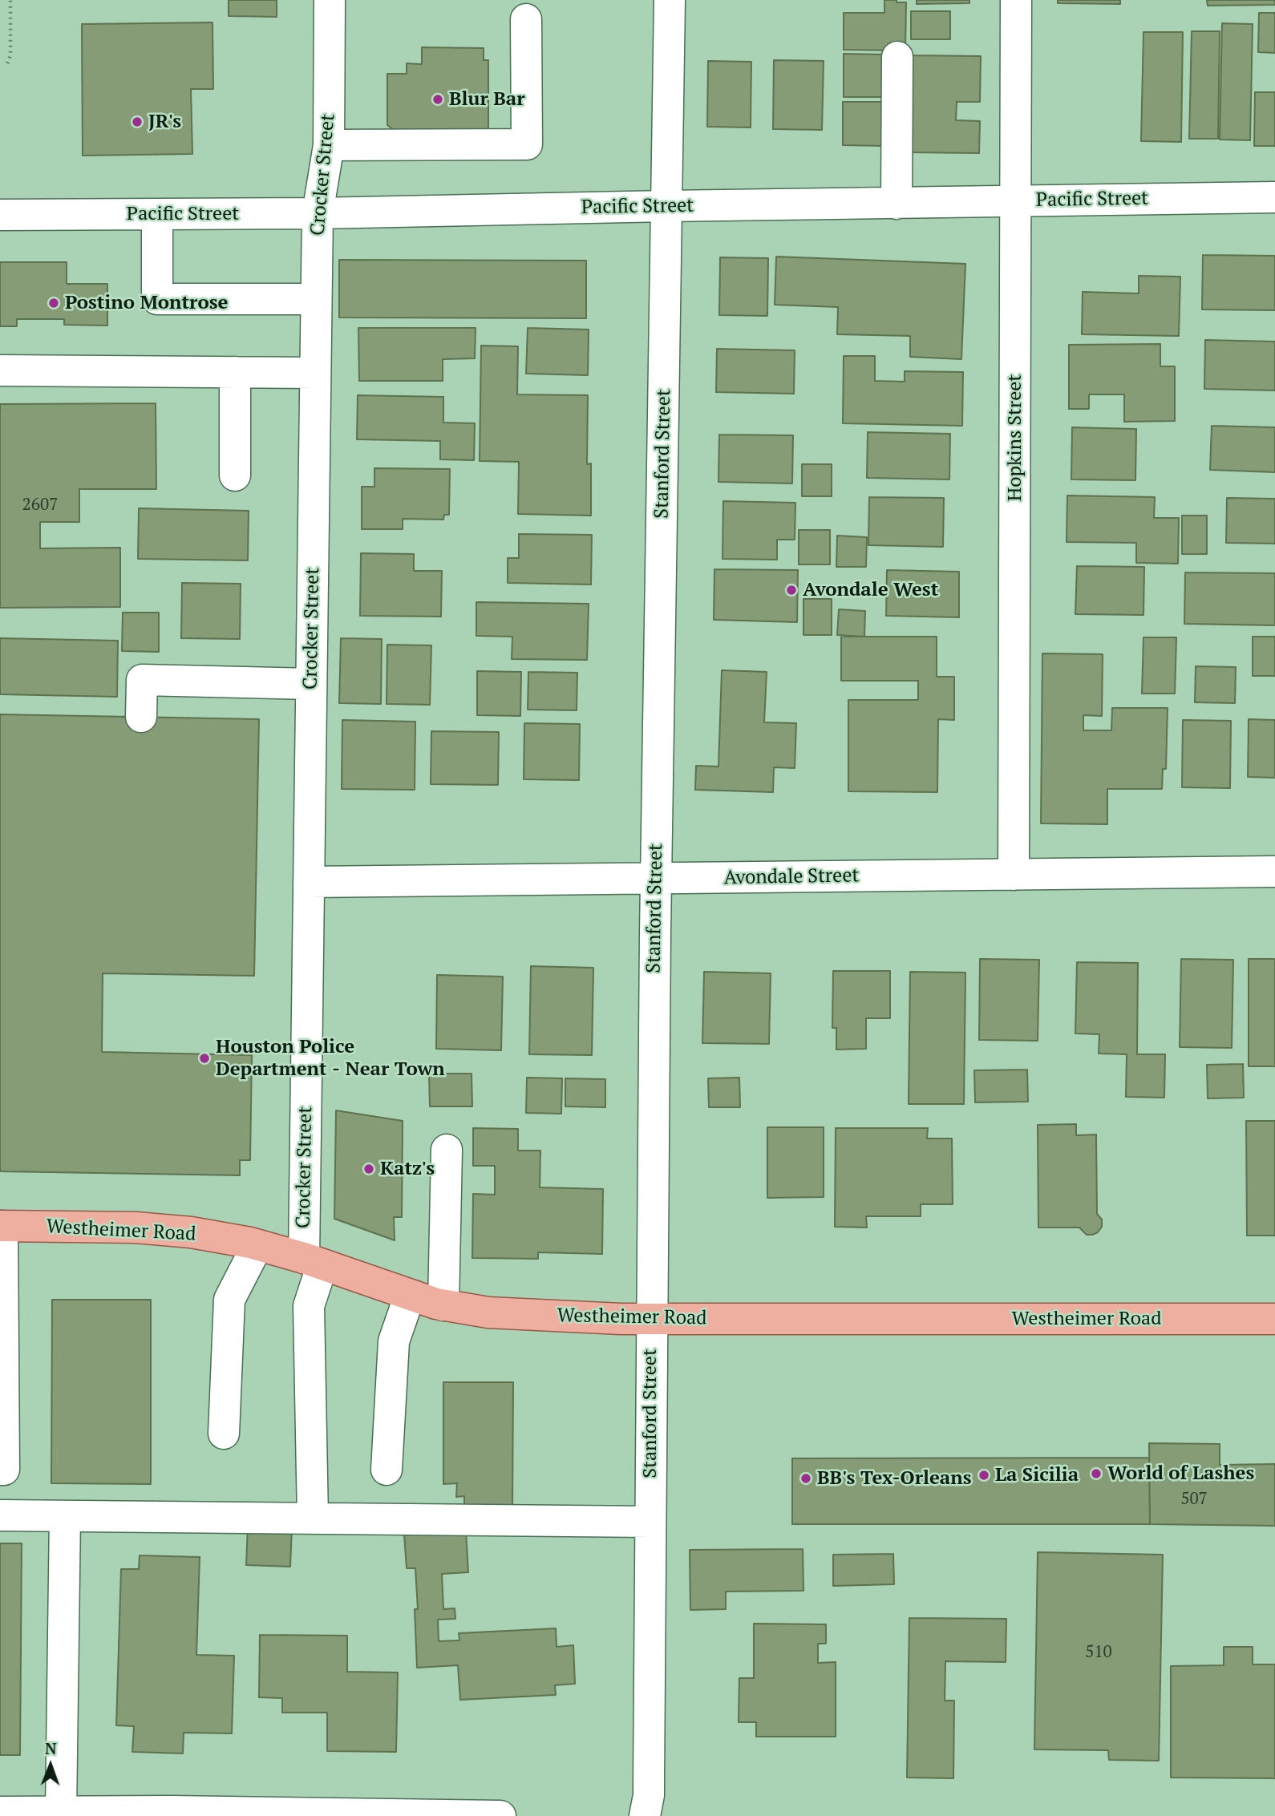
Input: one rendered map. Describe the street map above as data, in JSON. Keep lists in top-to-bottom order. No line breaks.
{"streets":{"main road":["Westheimer Road"],"street":["Crocker Street","Pacific Street","Hopkins Street","Stanford Street","Avondale Street"]},"crossings":[["Crocker Street","Pacific Street"],["Crocker Street","Avondale Street"],["Crocker Street","Westheimer Road"],["Pacific Street","Hopkins Street"],["Pacific Street","Stanford Street"],["Hopkins Street","Avondale Street"],["Stanford Street","Avondale Street"],["Stanford Street","Westheimer Road"]],"places":["Blur Bar","JR's","Postino Montrose","Avondale West","Houston Police Department - Near Town","Katz's","World of Lashes","La Sicilia","BB's Tex-Orleans"],"house_numbers":["2607","507","510"],"north":"top"}
